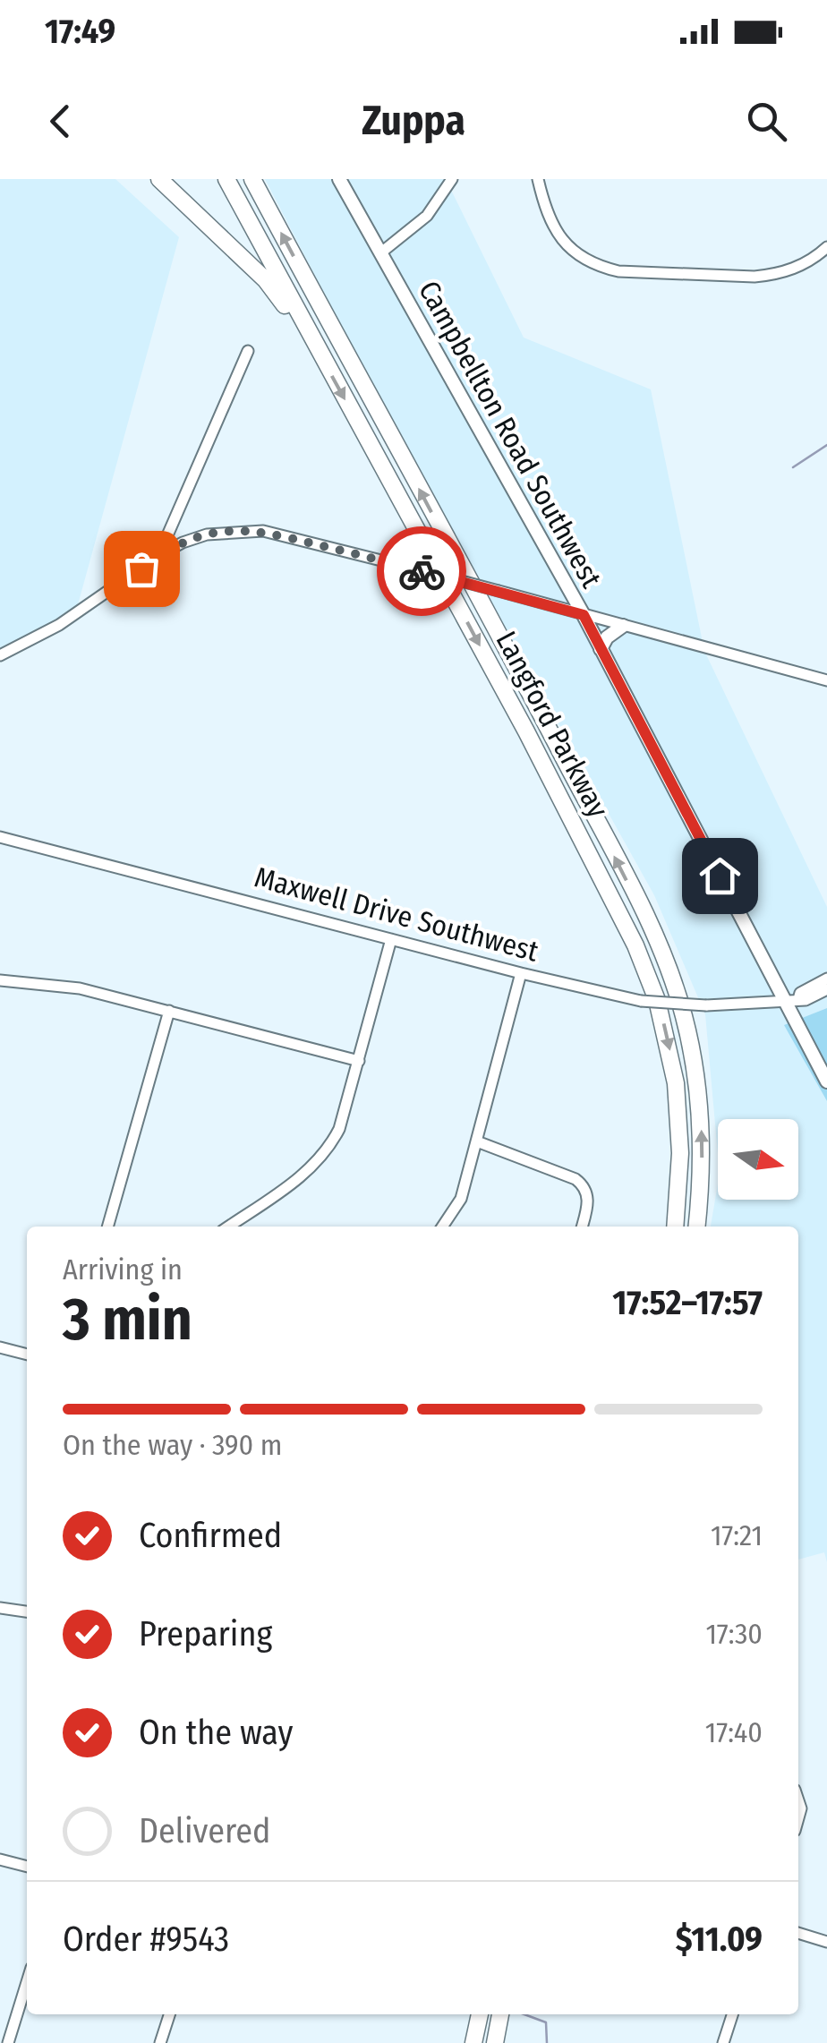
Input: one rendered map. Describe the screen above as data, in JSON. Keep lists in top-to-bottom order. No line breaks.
{"streets":{"highway":["Langford Parkway"],"main road":["Campbellton Road Southwest"],"street":["Maxwell Drive Southwest"]},"crossings":[["Campbellton Road Southwest","Maxwell Drive Southwest"]],"north":"right","page":{"status":"17:49","header":"Zuppa","heading":["3 min","Arriving in","17:52–17:57"],"panel":["Order #9543","$11.09"],"bar":"On the way · 390 m","list":[["Confirmed","17:21"],["Preparing","17:30"],["On the way","17:40"],"Delivered"]}}
